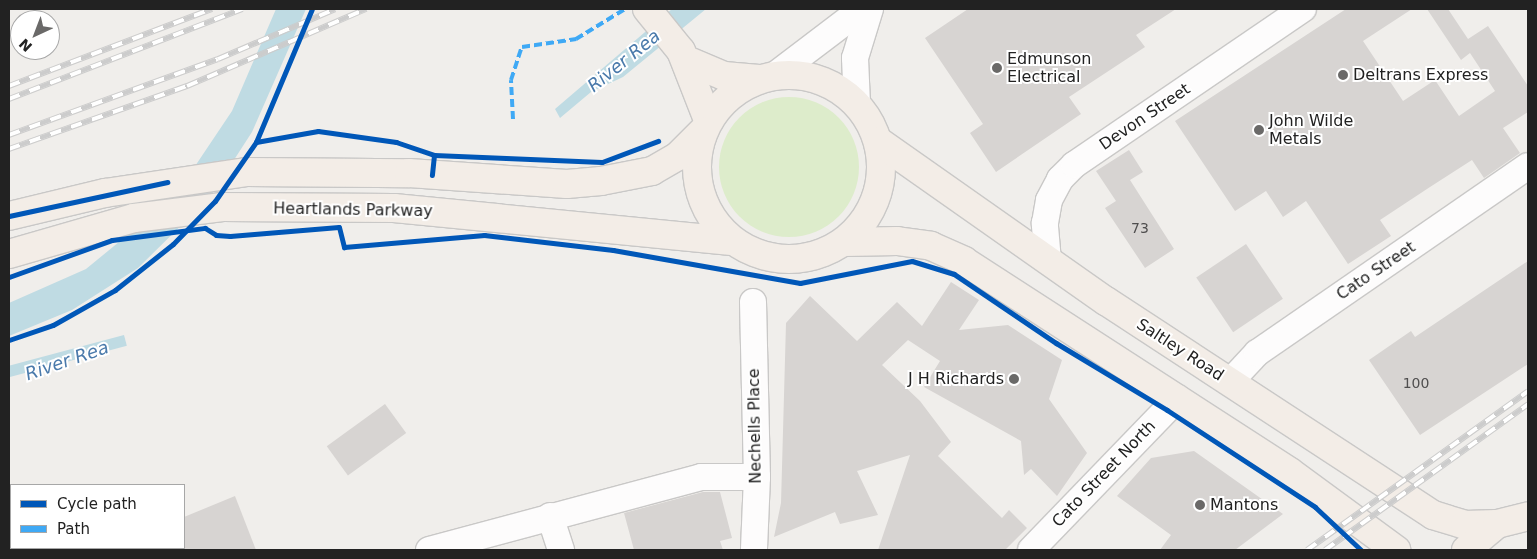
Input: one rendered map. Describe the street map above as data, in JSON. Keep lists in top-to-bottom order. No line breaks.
{"streets":{"main road":["Heartlands Parkway","Saltley Road"],"street":["Devon Street","Cato Street","Nechells Place","Cato Street North"]},"crossings":[["Devon Street","Saltley Road"],["Cato Street","Saltley Road"]],"water":["River Rea"],"places":["Edmunson Electrical","Deltrans Express","John Wilde Metals","J H Richards","Mantons"],"house_numbers":["73","100"],"legend":["Cycle path","Path"],"north":"bottom left"}
